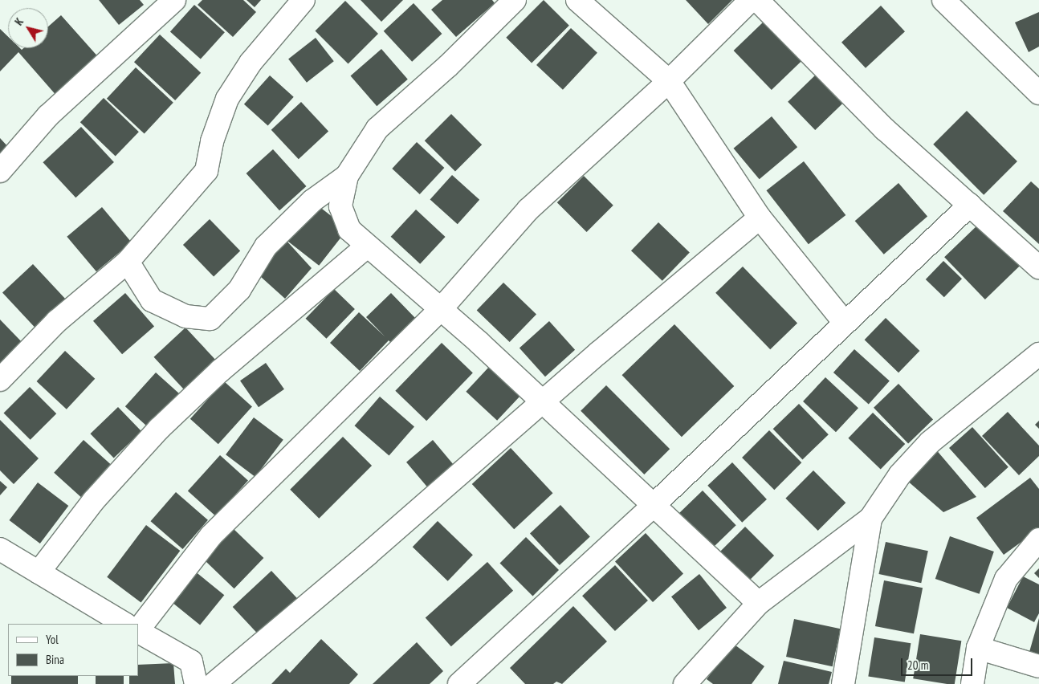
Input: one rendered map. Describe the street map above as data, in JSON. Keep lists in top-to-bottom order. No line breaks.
{"legend":["Yol","Bina"],"scale_bar":"20 m","north":"top left"}
